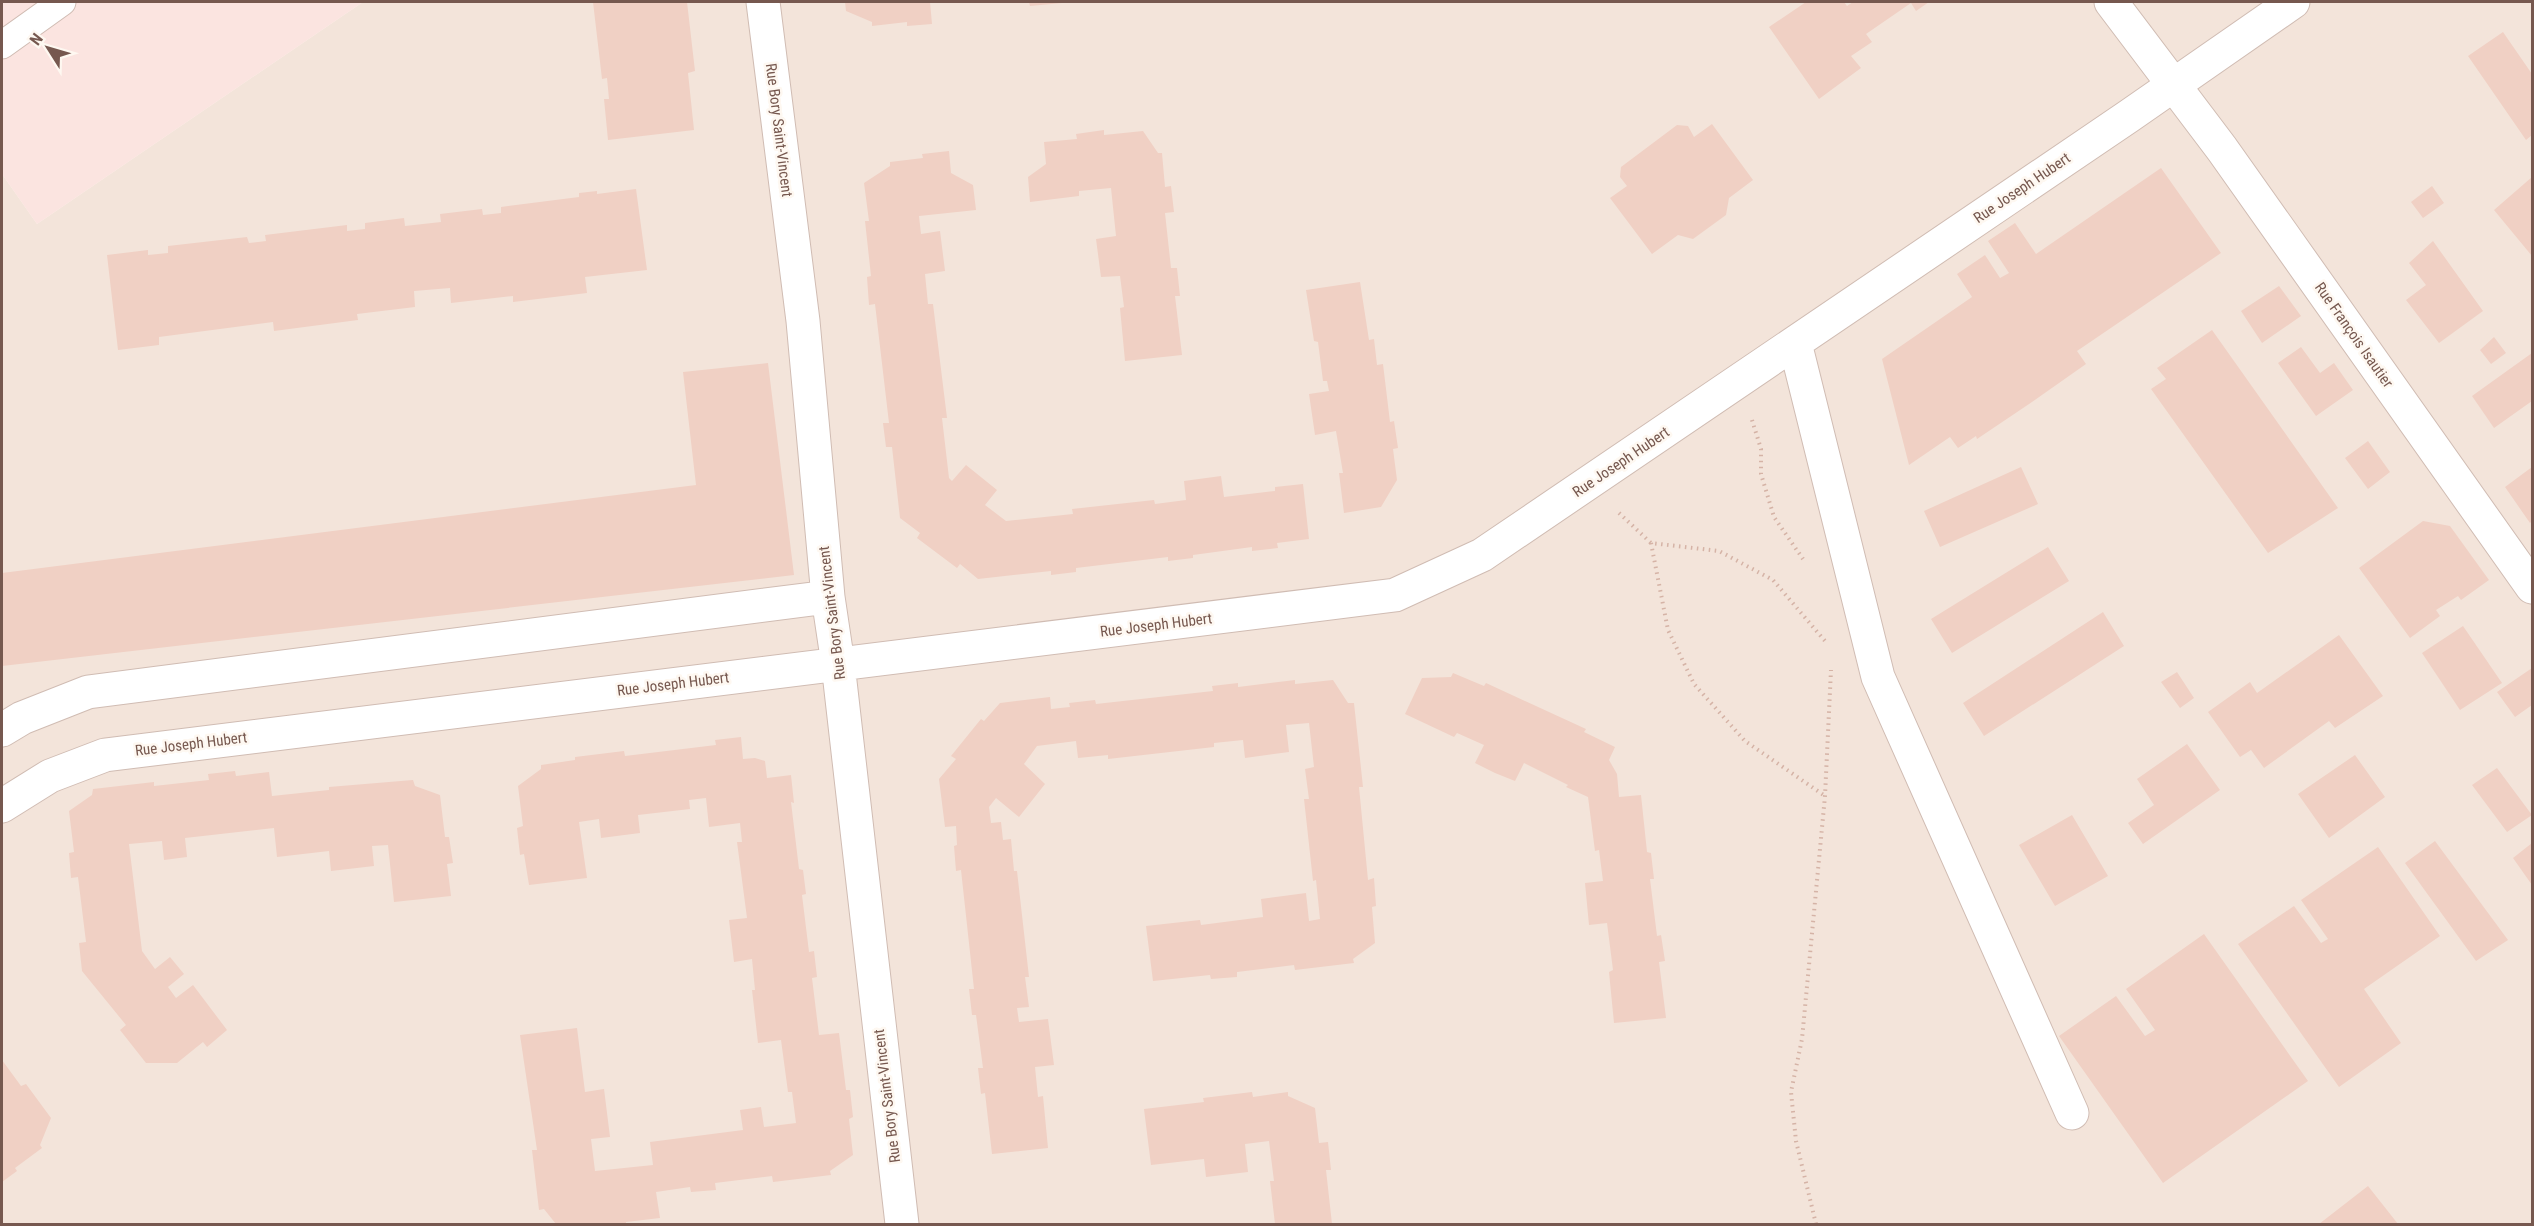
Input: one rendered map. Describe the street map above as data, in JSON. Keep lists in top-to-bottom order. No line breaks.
{"streets":{"street":["Rue Bory Saint-Vincent","Rue Joseph Hubert","Rue François Isautier"]},"crossings":[["Rue Bory Saint-Vincent","Rue Joseph Hubert"],["Rue Joseph Hubert","Rue François Isautier"]],"north":"top left"}
